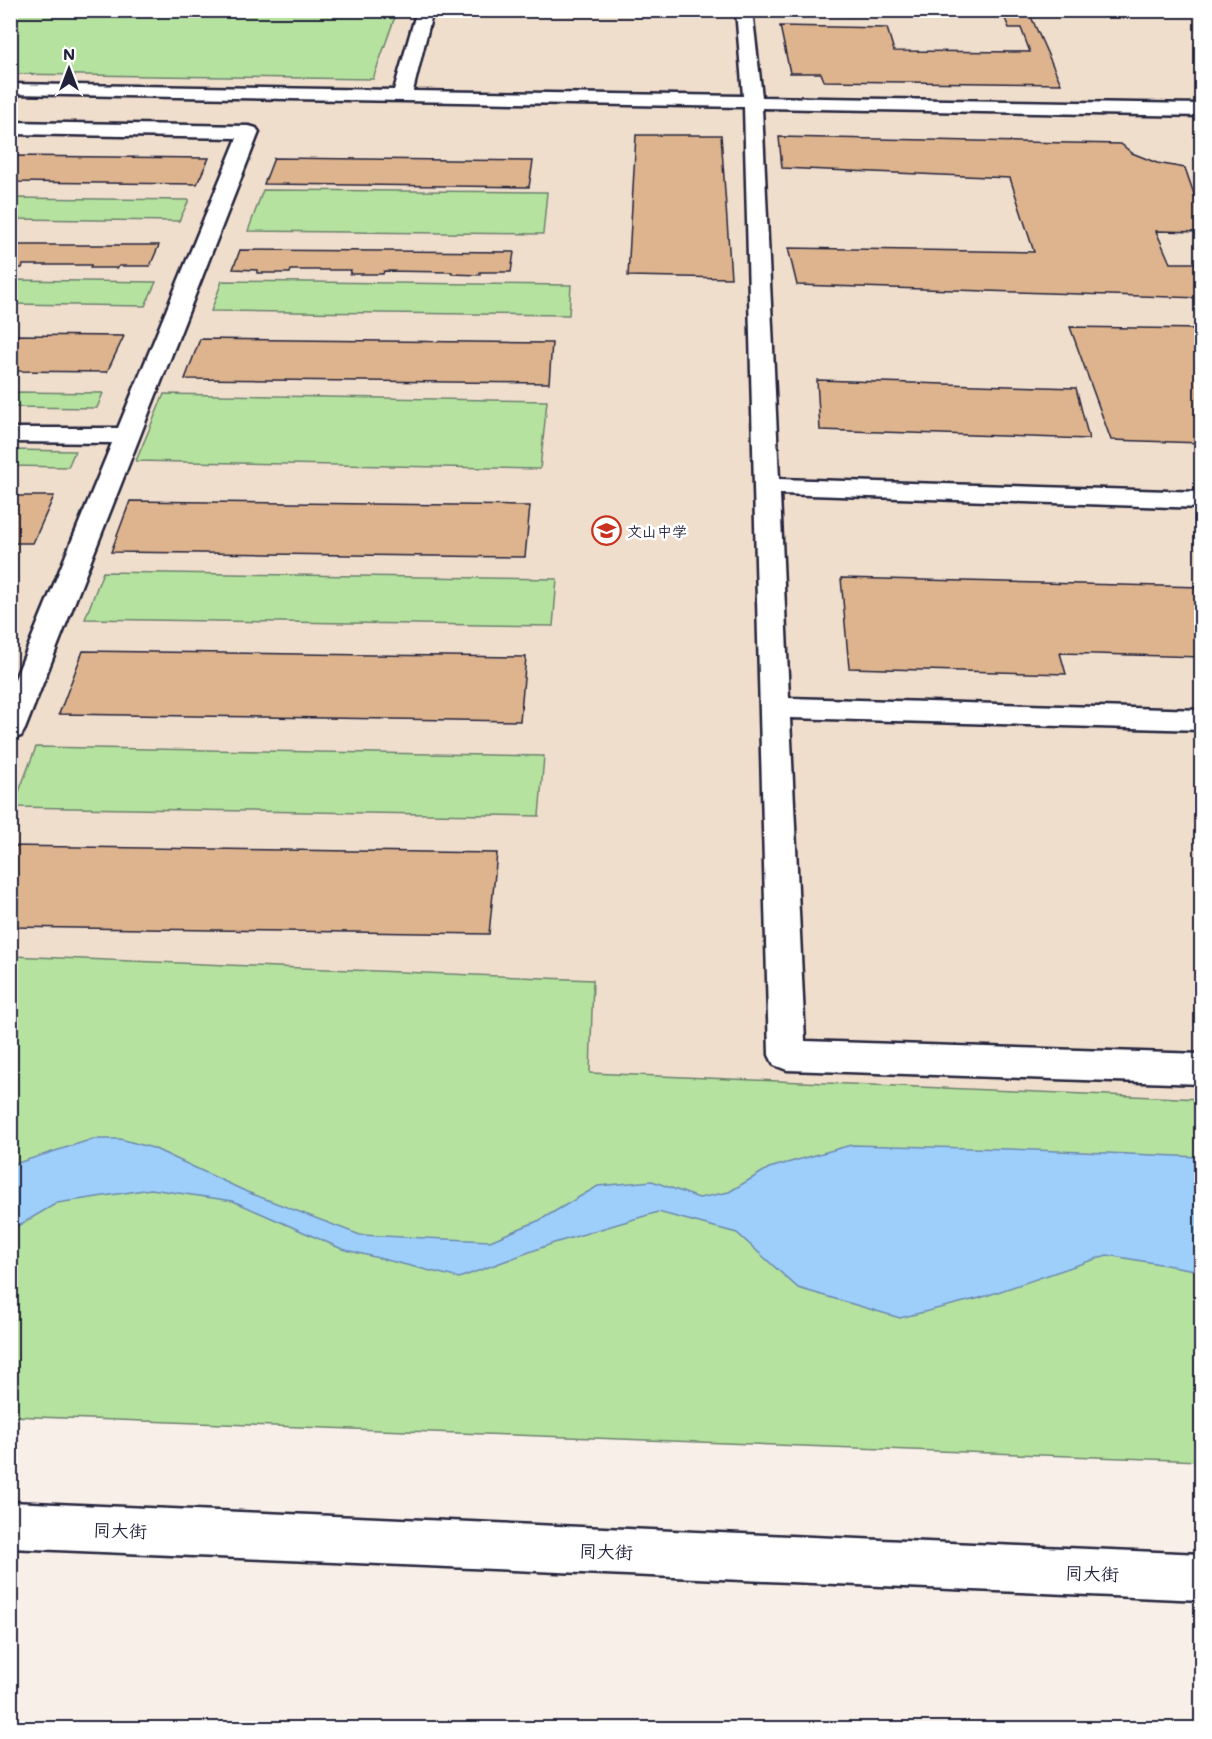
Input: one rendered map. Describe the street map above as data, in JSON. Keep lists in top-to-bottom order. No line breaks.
{"streets":{"street":["同大街"]},"places":{"school or university":["文山中学"]},"north":"top"}
